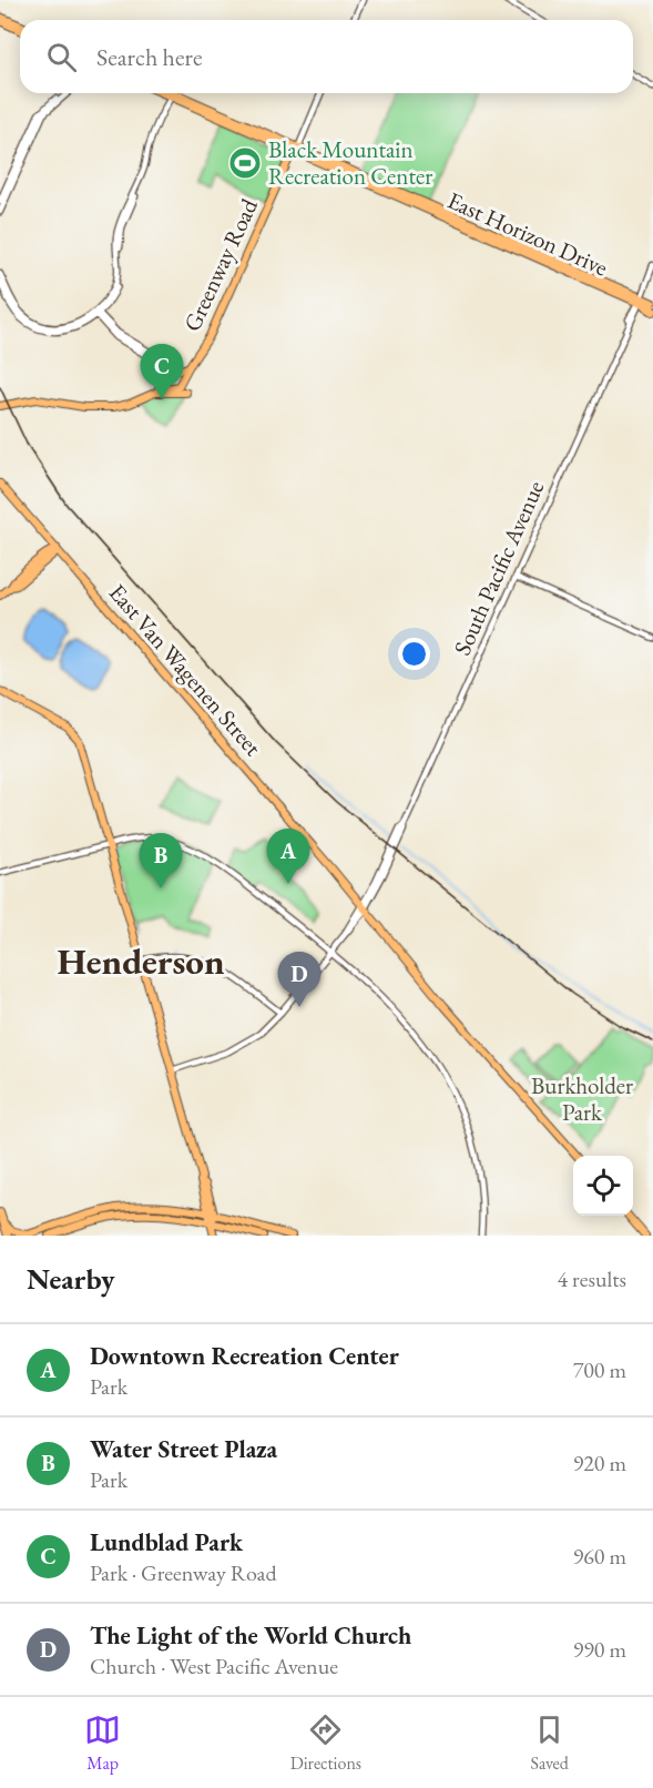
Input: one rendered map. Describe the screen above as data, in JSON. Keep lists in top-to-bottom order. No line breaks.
{"streets":{"main road":["East Horizon Drive","Greenway Road","East Van Wagenen Street"],"street":["South Pacific Avenue"]},"crossings":[["East Horizon Drive","Greenway Road"],["East Horizon Drive","South Pacific Avenue"],["South Pacific Avenue","East Van Wagenen Street"]],"districts":["Henderson"],"parks":["Burkholder Park"],"places":{"sports":["Black Mountain Recreation Center"]},"page":{"search":"Search here","pins":["C","A","B","D"],"heading":["Nearby","4 results"],"list":[{"mark":"A","name":"Downtown Recreation Center","note":"Park","value":"700 m"},{"mark":"B","name":"Water Street Plaza","note":"Park","value":"920 m"},{"mark":"C","name":"Lundblad Park","note":"Park · Greenway Road","value":"960 m"},{"mark":"D","name":"The Light of the World Church","note":"Church · West Pacific Avenue","value":"990 m"}],"nav":["Map","Directions","Saved"]}}
